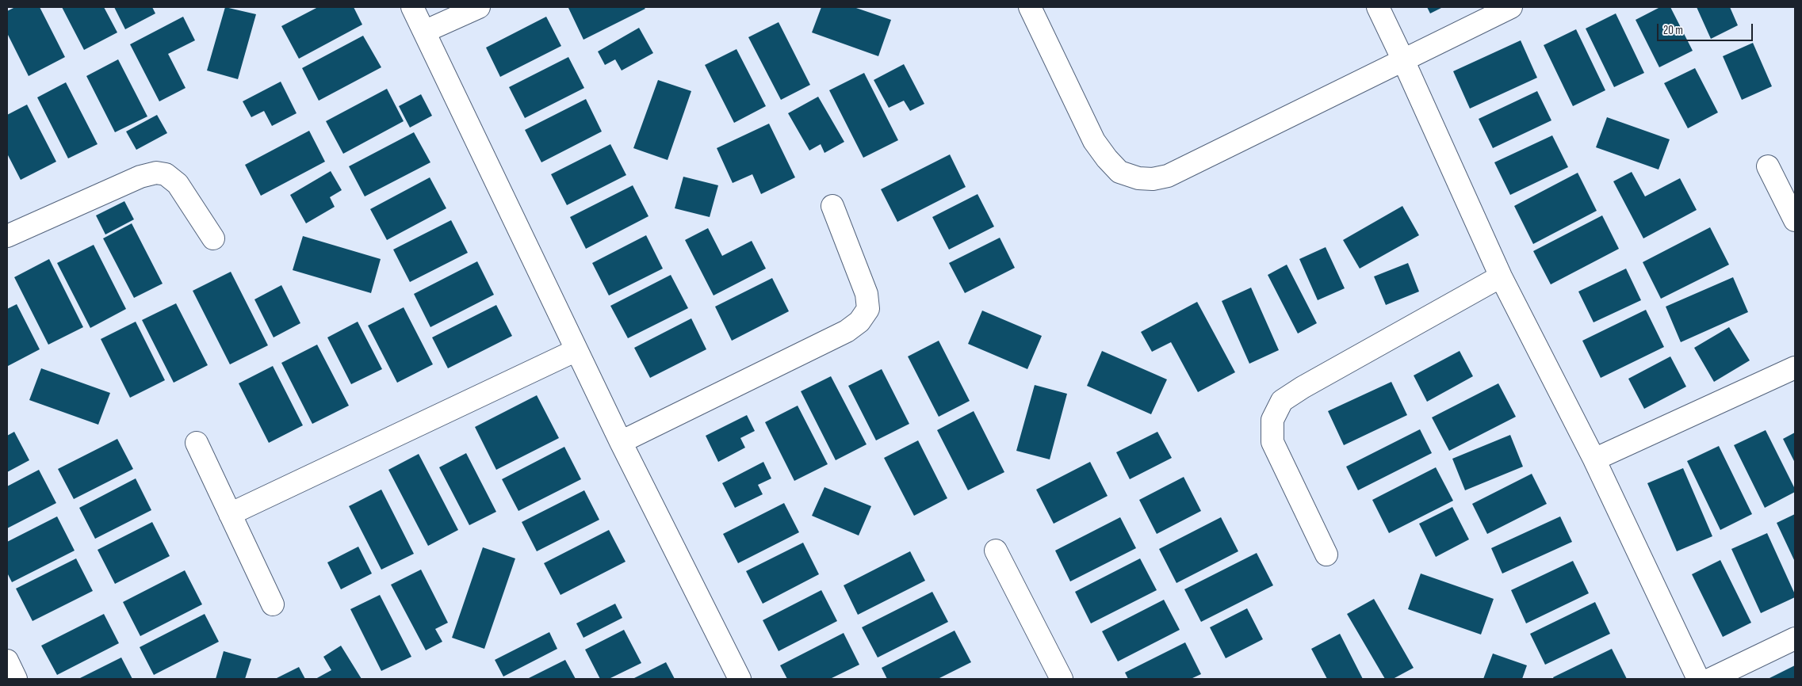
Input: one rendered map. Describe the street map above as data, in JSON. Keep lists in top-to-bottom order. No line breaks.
{"scale_bar":"20 m"}
